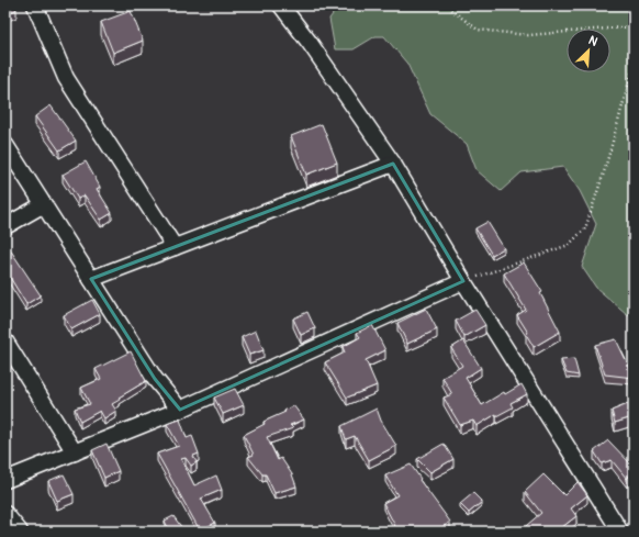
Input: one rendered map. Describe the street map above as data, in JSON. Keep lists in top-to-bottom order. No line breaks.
{"north":"top right"}
